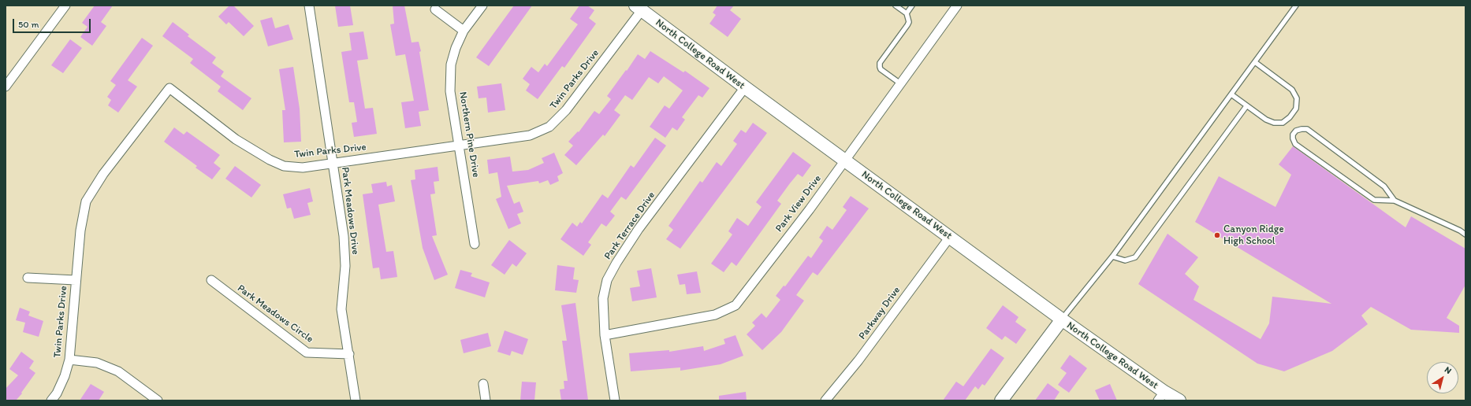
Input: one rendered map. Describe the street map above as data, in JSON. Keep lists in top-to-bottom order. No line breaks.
{"streets":{"street":["North College Road West","Twin Parks Drive","Northern Pine Drive","Park View Drive","Park Meadows Drive","Park Terrace Drive","Parkway Drive","Park Meadows Circle"]},"crossings":[["North College Road West","Twin Parks Drive"],["North College Road West","Park View Drive"],["North College Road West","Park Terrace Drive"],["North College Road West","Parkway Drive"],["Twin Parks Drive","Northern Pine Drive"],["Twin Parks Drive","Park Meadows Drive"],["Park View Drive","Park Terrace Drive"],["Park Meadows Drive","Park Meadows Circle"]],"places":["Canyon Ridge High School"],"scale_bar":"50 m","north":"top right"}
